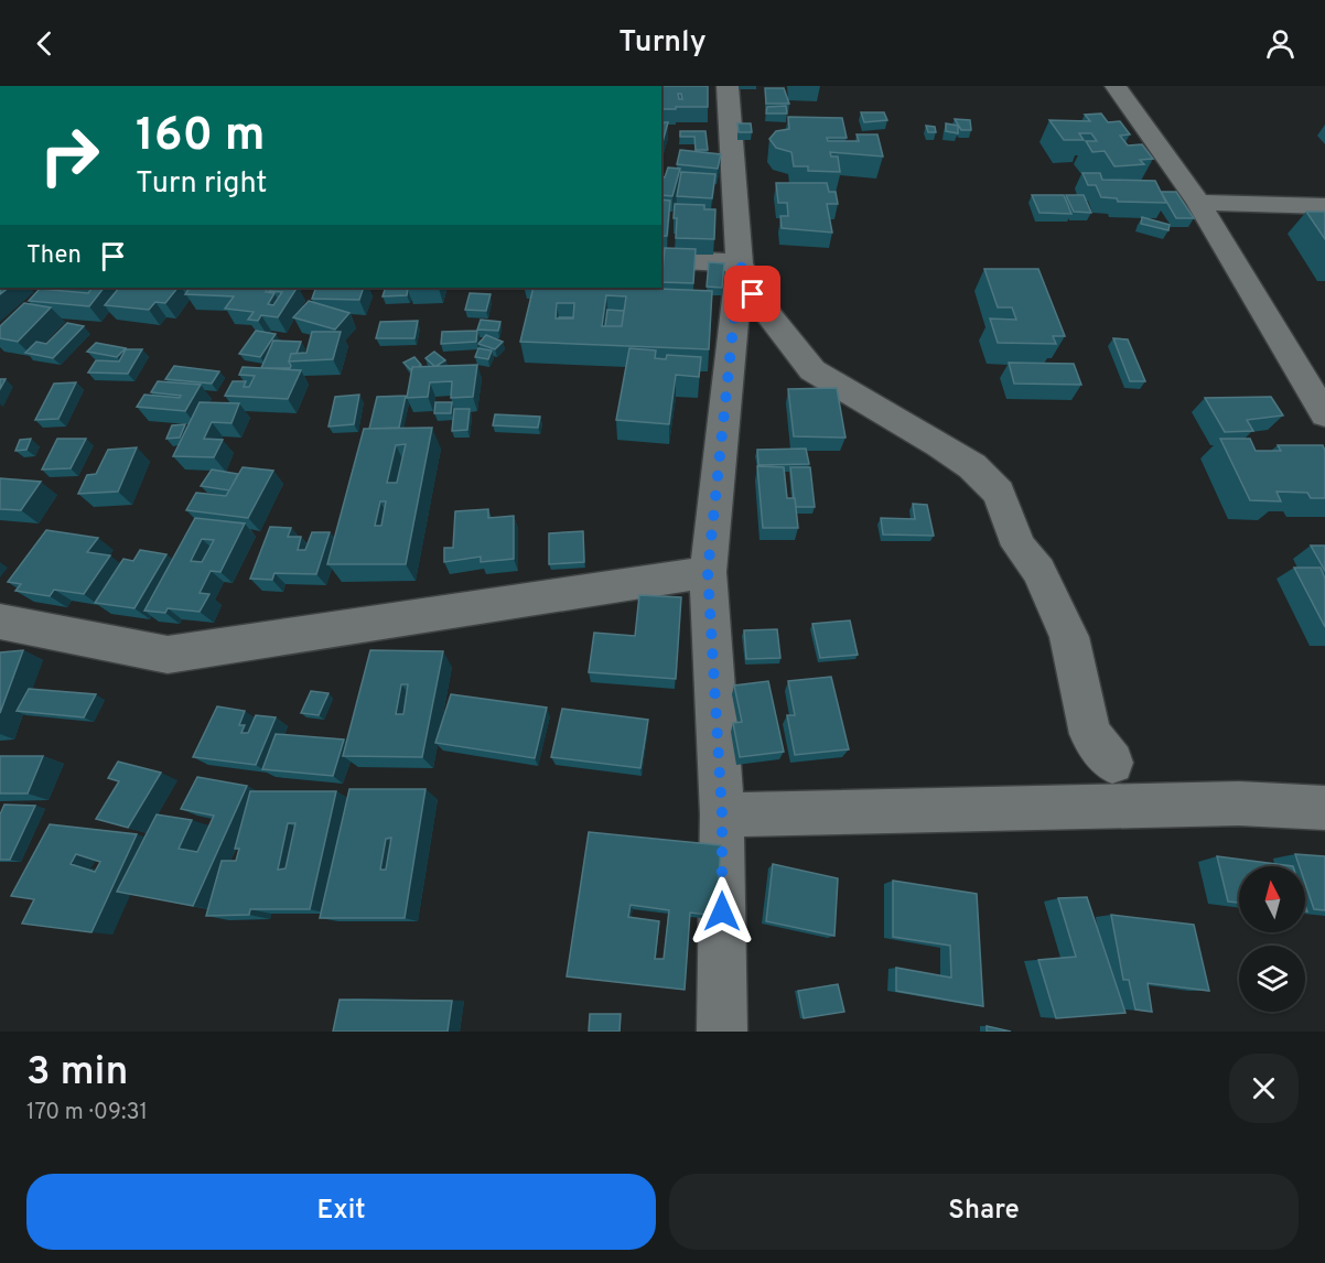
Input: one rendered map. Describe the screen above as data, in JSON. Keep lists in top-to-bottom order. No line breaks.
{"north":"top","page":{"header":"Turnly","turn":["160 m","Turn right"],"then":"Then","heading":["3 min","170 m · 09:31"],"buttons":["Exit","Share"]}}
